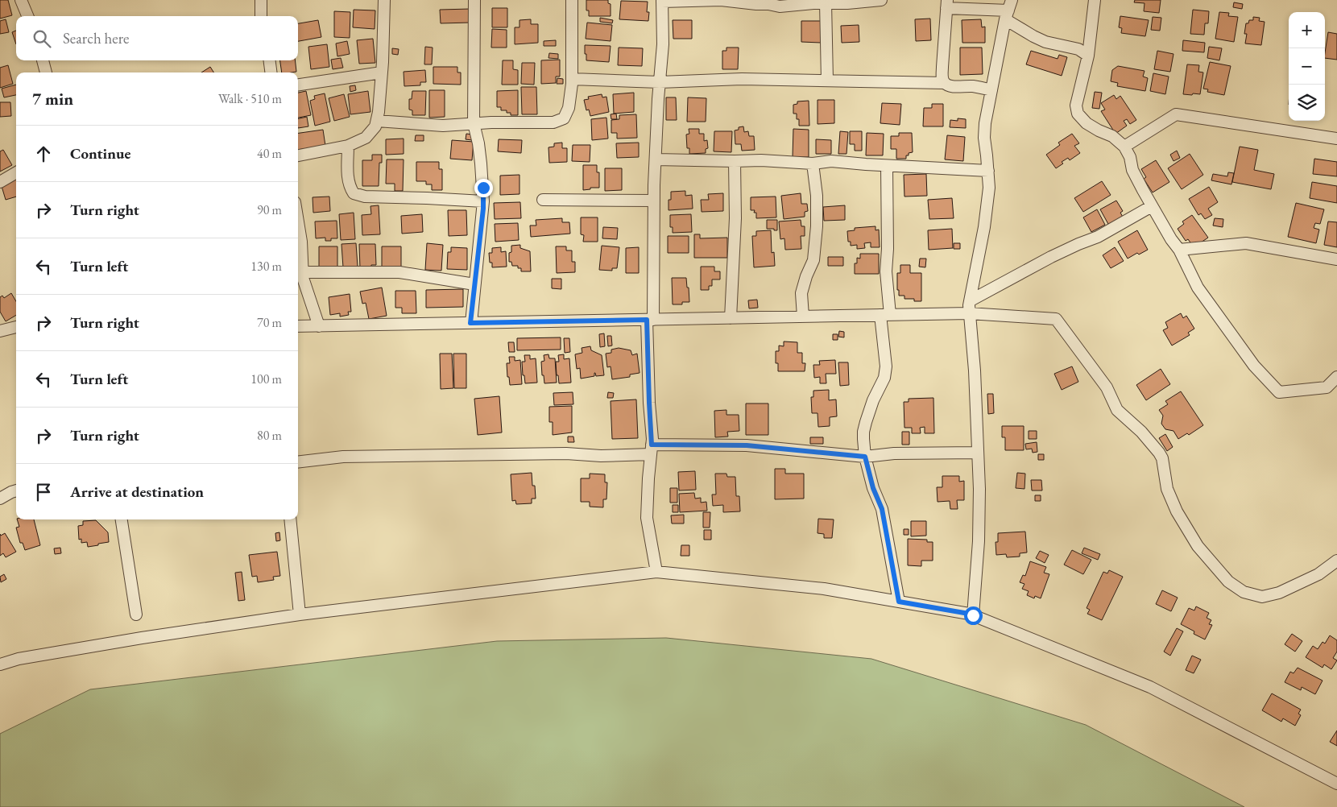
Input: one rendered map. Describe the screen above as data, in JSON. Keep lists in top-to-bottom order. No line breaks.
{"page":{"map_buttons":["+","−"],"search":"Search here","heading":["7 min","Walk · 510 m"],"list":[["Continue","40 m"],["Turn right","90 m"],["Turn left","130 m"],["Turn right","70 m"],["Turn left","100 m"],["Turn right","80 m"],"Arrive at destination"]}}
